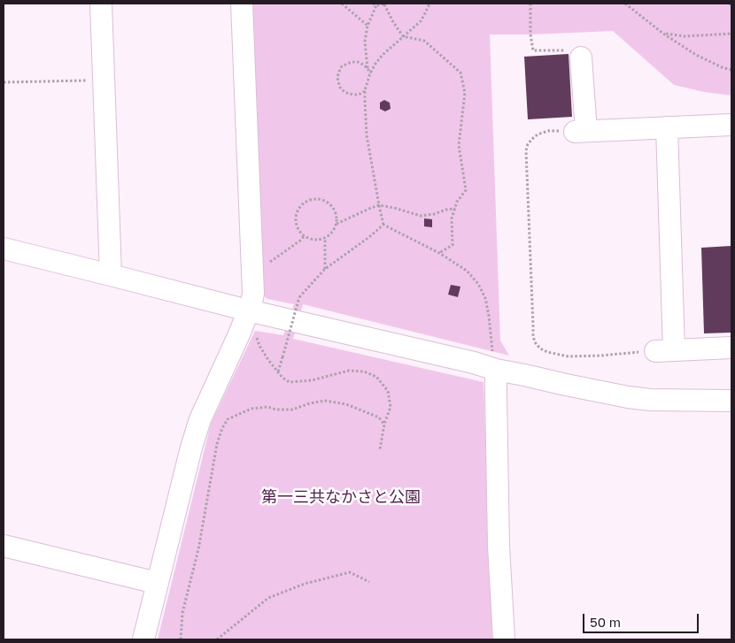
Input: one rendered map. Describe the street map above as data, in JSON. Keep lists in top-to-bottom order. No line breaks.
{"parks":["第一三共なかさと公園"],"scale_bar":"50 m"}
